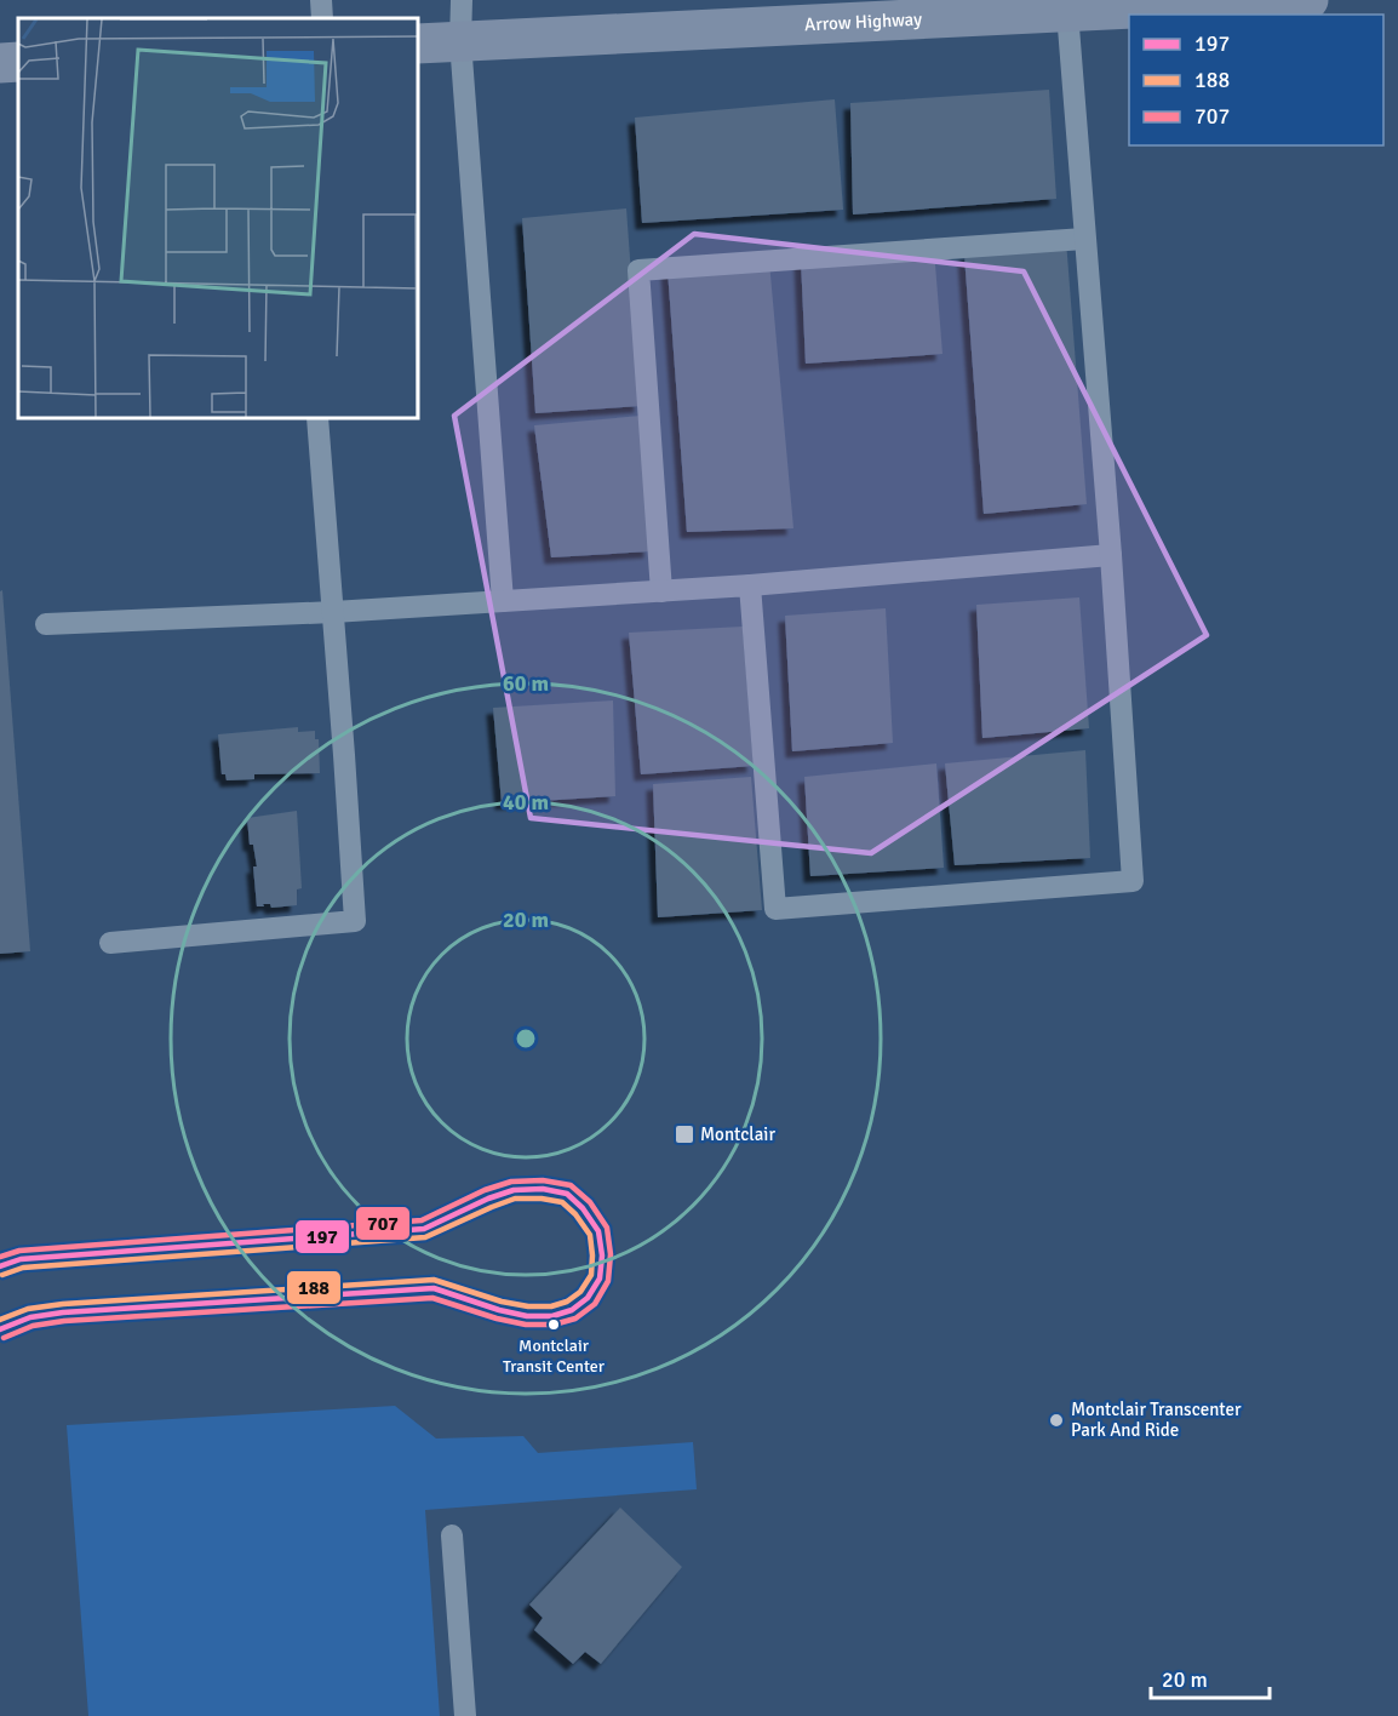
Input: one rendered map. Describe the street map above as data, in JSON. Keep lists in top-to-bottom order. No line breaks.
{"streets":{"main road":["Arrow Highway"]},"places":{"transit":["Montclair"],"other":["Montclair Transit Center","Montclair Transcenter Park And Ride"]},"lines":["transit line 707","transit line 197","transit line 188"],"legend":["197","188","707"],"scale_bar":"20 m","rings":["60 m","40 m","20 m"]}
